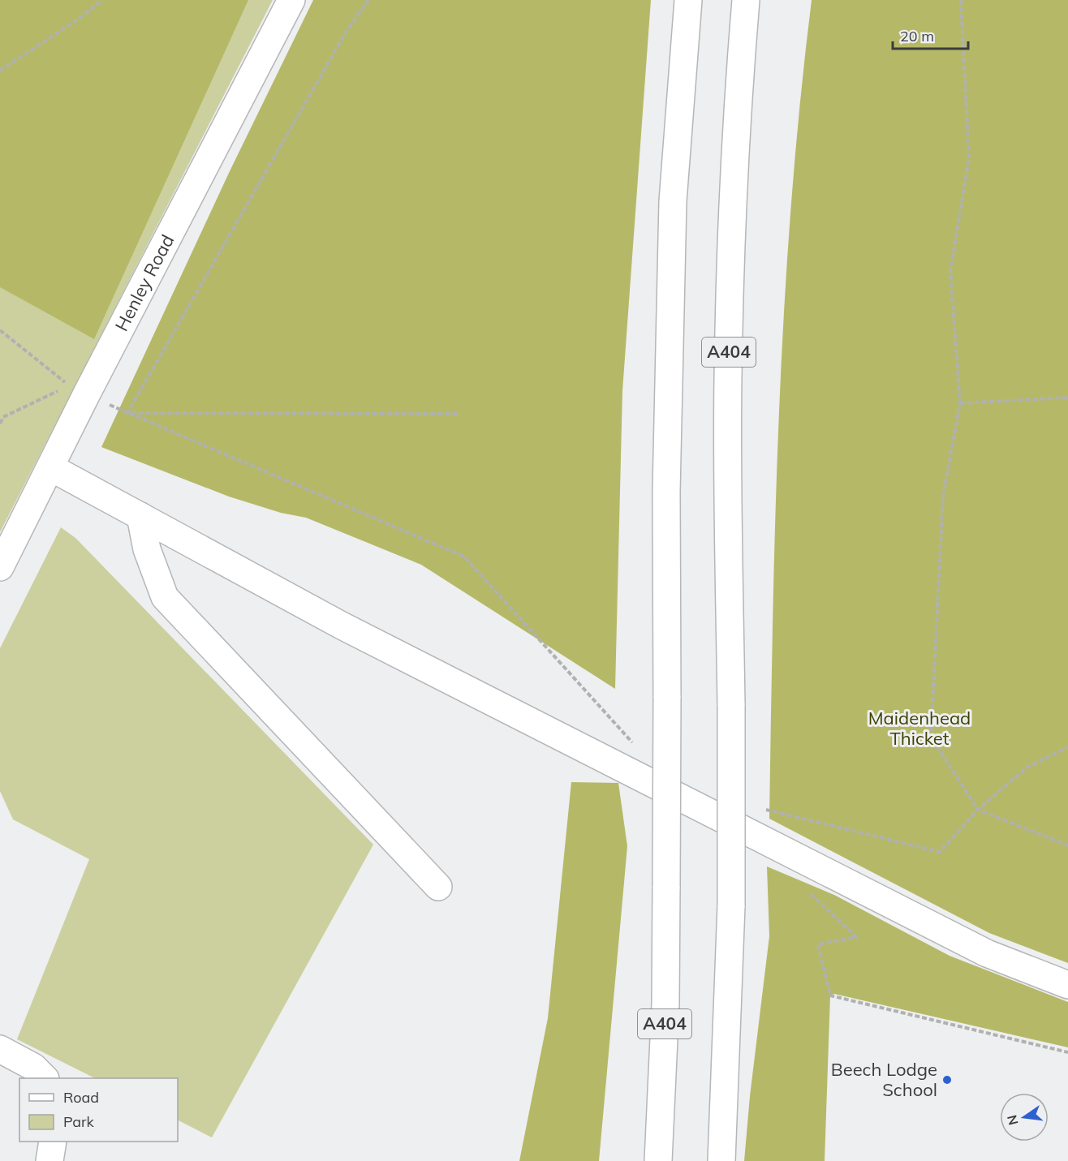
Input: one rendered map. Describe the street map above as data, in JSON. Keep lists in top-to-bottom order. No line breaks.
{"streets":{"main road":["Henley Road","A404"]},"parks":["Maidenhead Thicket"],"places":["Beech Lodge School"],"legend":["Road","Park"],"scale_bar":"20 m","north":"left"}
